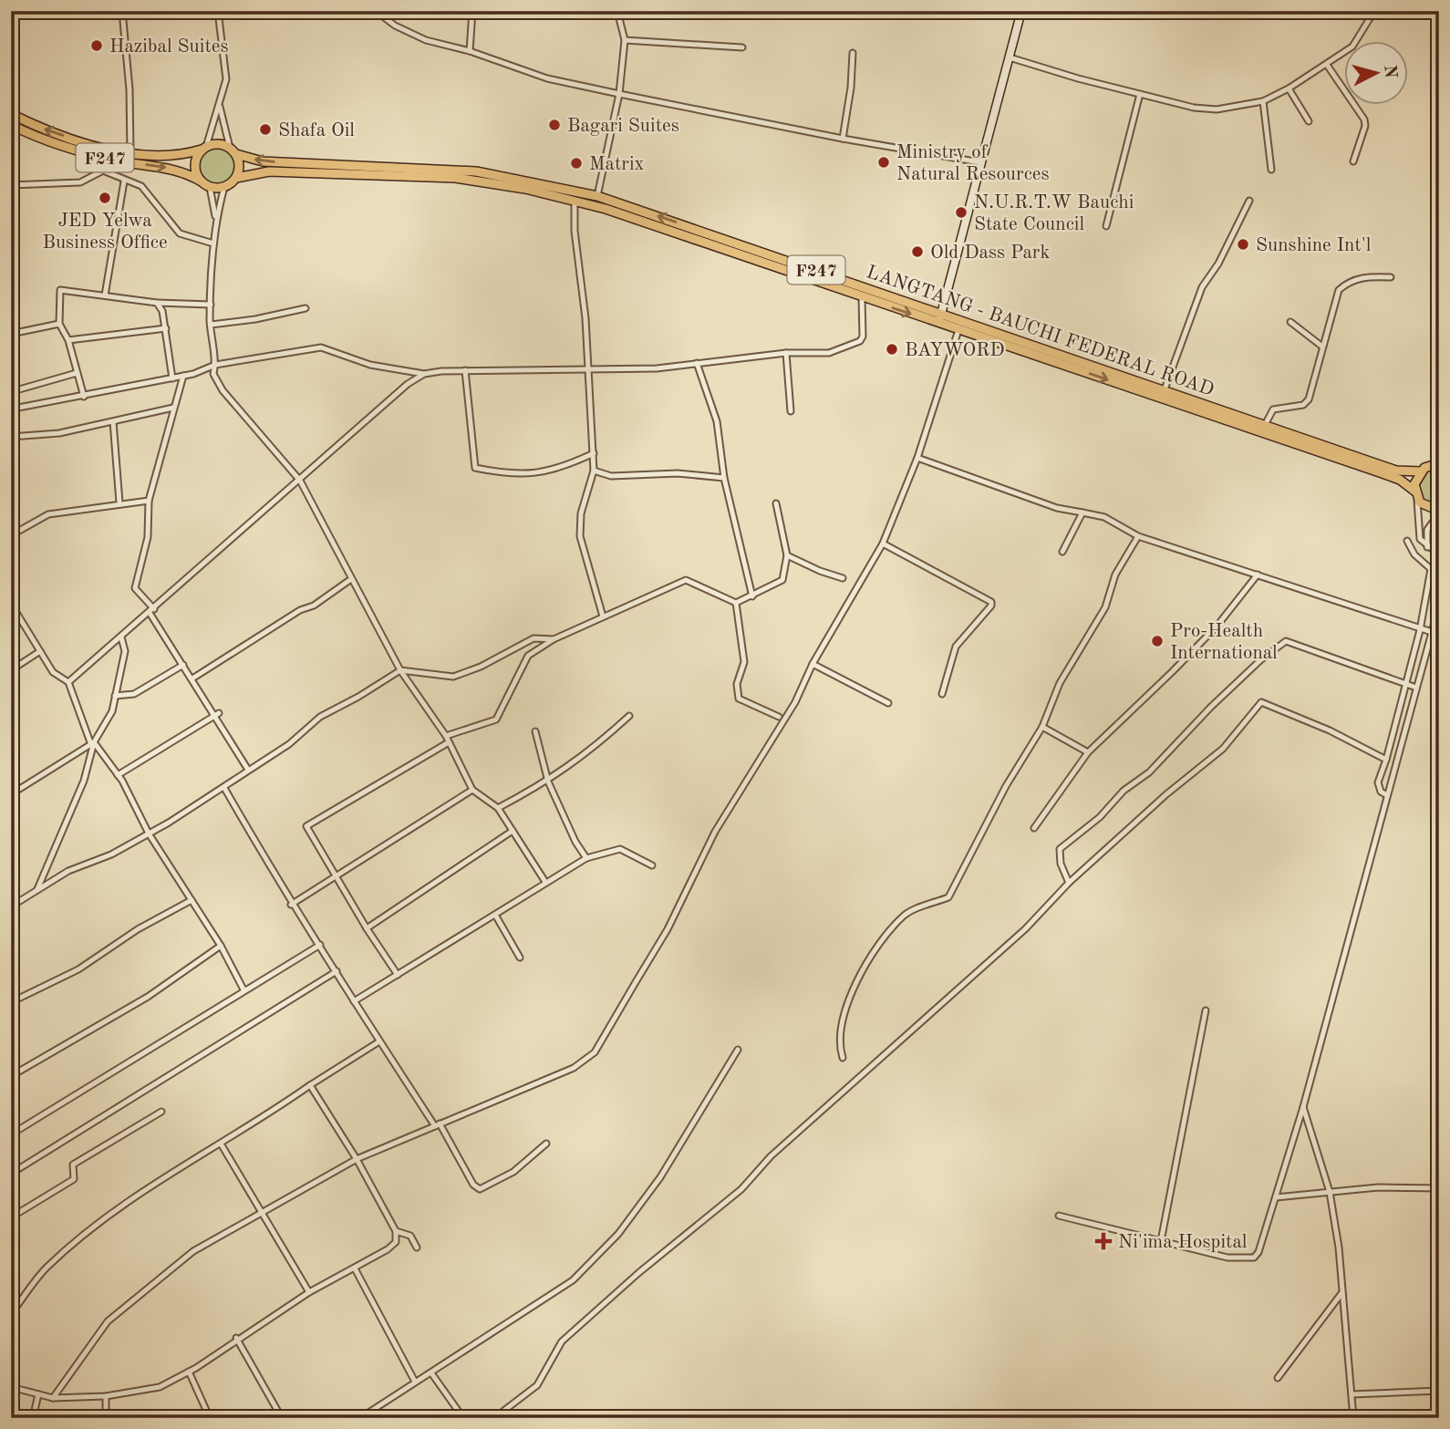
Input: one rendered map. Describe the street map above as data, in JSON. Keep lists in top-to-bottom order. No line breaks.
{"streets":{"main road":["F247","LANGTANG - BAUCHI FEDERAL ROAD"]},"crossings":[["F247","LANGTANG - BAUCHI FEDERAL ROAD"]],"places":{"other":["Hazibal Suites","Bagari Suites","Shafa Oil","Ministry of Natural Resources","Matrix","JED Yelwa Business Office","N.U.R.T.W Bauchi State Council","Sunshine Int'l","Old Dass Park","BAYWORD","Pro-Health International"],"health":["Ni'ima Hospital"]},"north":"right"}
